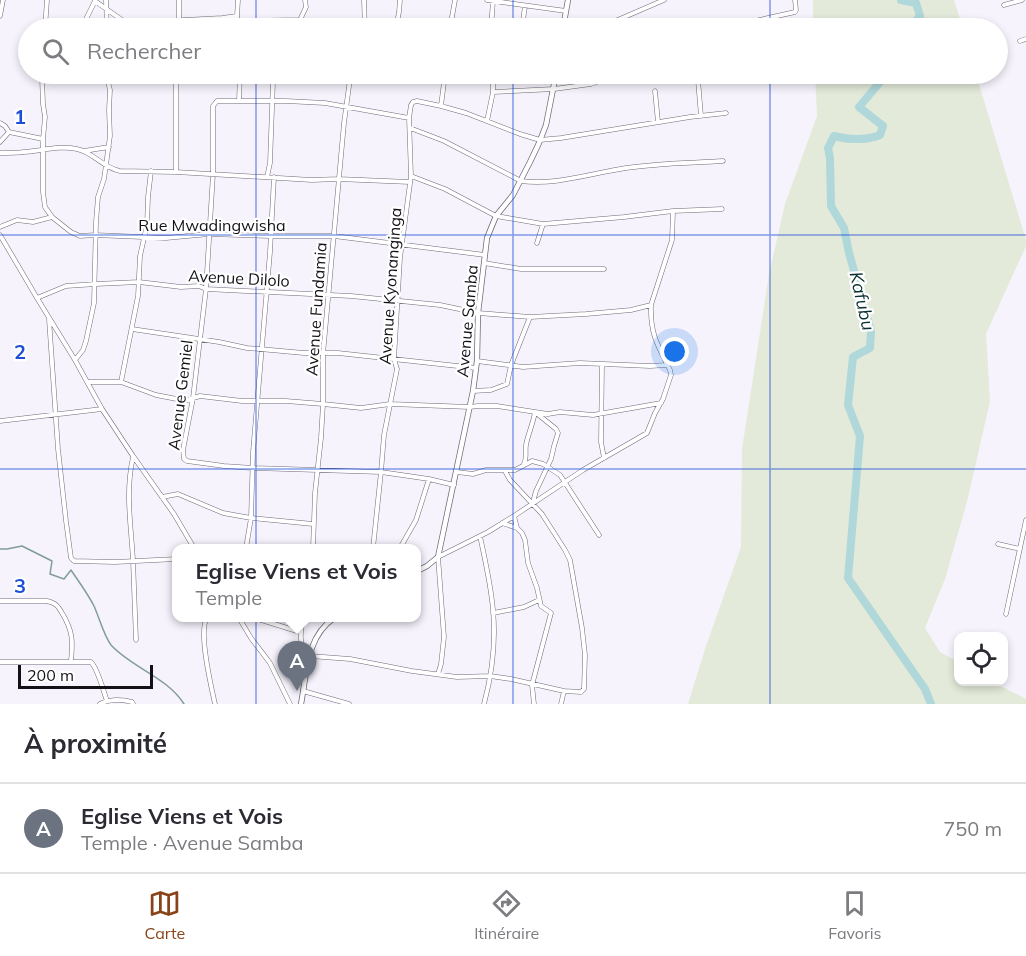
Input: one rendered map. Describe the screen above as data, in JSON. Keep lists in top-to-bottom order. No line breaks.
{"streets":{"street":["Rue Mwadingwisha","Avenue Dilolo","Avenue Kyonanginga","Avenue Fundamia","Avenue Samba","Avenue Gemiel"]},"crossings":[["Rue Mwadingwisha","Avenue Kyonanginga"],["Rue Mwadingwisha","Avenue Fundamia"],["Rue Mwadingwisha","Avenue Samba"],["Rue Mwadingwisha","Avenue Gemiel"],["Avenue Dilolo","Avenue Kyonanginga"],["Avenue Dilolo","Avenue Fundamia"],["Avenue Dilolo","Avenue Samba"],["Avenue Dilolo","Avenue Gemiel"],["Avenue Kyonanginga","Avenue Gemiel"],["Avenue Fundamia","Avenue Gemiel"],["Avenue Samba","Avenue Gemiel"]],"water":["Kafubu"],"scale_bar":"200 m","page":{"search":"Rechercher","popup":["Eglise Viens et Vois","Temple"],"pins":"A","scale":"200 m","heading":"À proximité","list":[{"mark":"A","name":"Eglise Viens et Vois","note":"Temple · Avenue Samba","value":"750 m"}],"nav":["Carte","Itinéraire","Favoris"]},"grid":{"rows":["1","2","3"]}}
